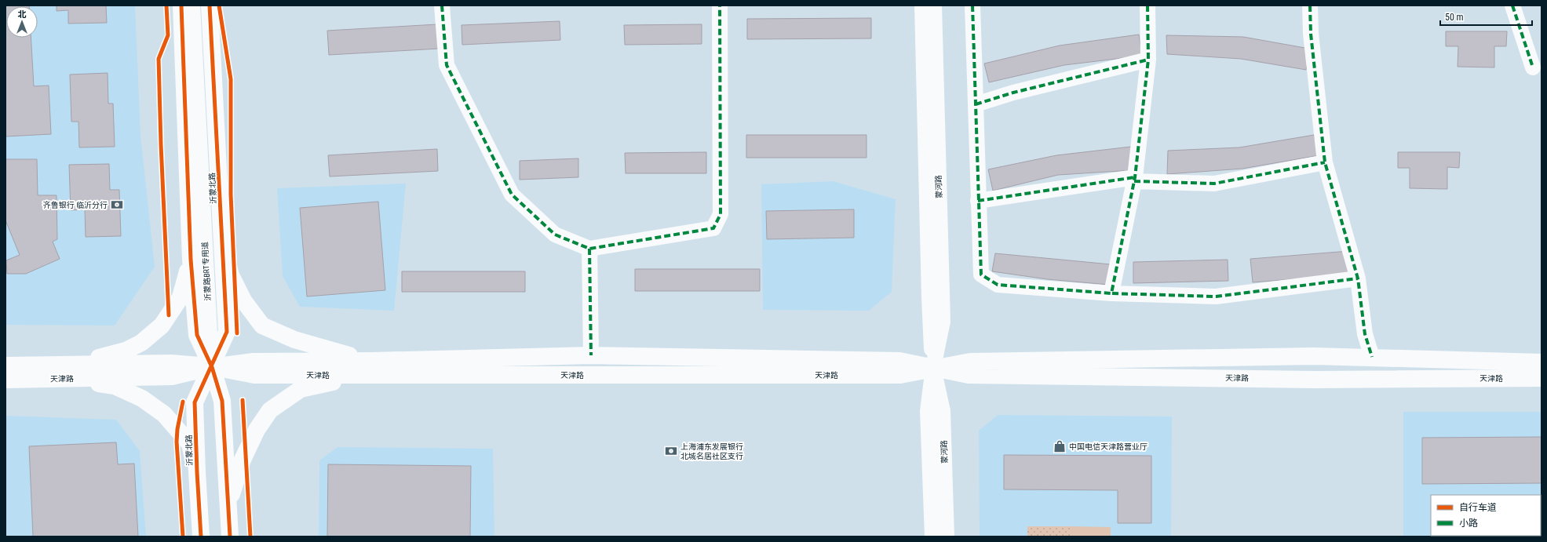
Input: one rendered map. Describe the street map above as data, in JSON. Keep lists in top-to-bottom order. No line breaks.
{"streets":{"main road":["沂蒙北路","天津路"],"street":["蒙河路","沂蒙路BRT专用道"]},"crossings":[["蒙河路","天津路"],["沂蒙北路","沂蒙路BRT专用道"],["沂蒙北路","天津路"],["沂蒙路BRT专用道","天津路"]],"places":{"bank":["齐鲁银行 临沂分行","上海浦东发展银行 北城名居社区支行"],"shop":["中国电信天津路营业厅"]},"legend":["自行车道","小路"],"scale_bar":"50 m","north":"top"}
